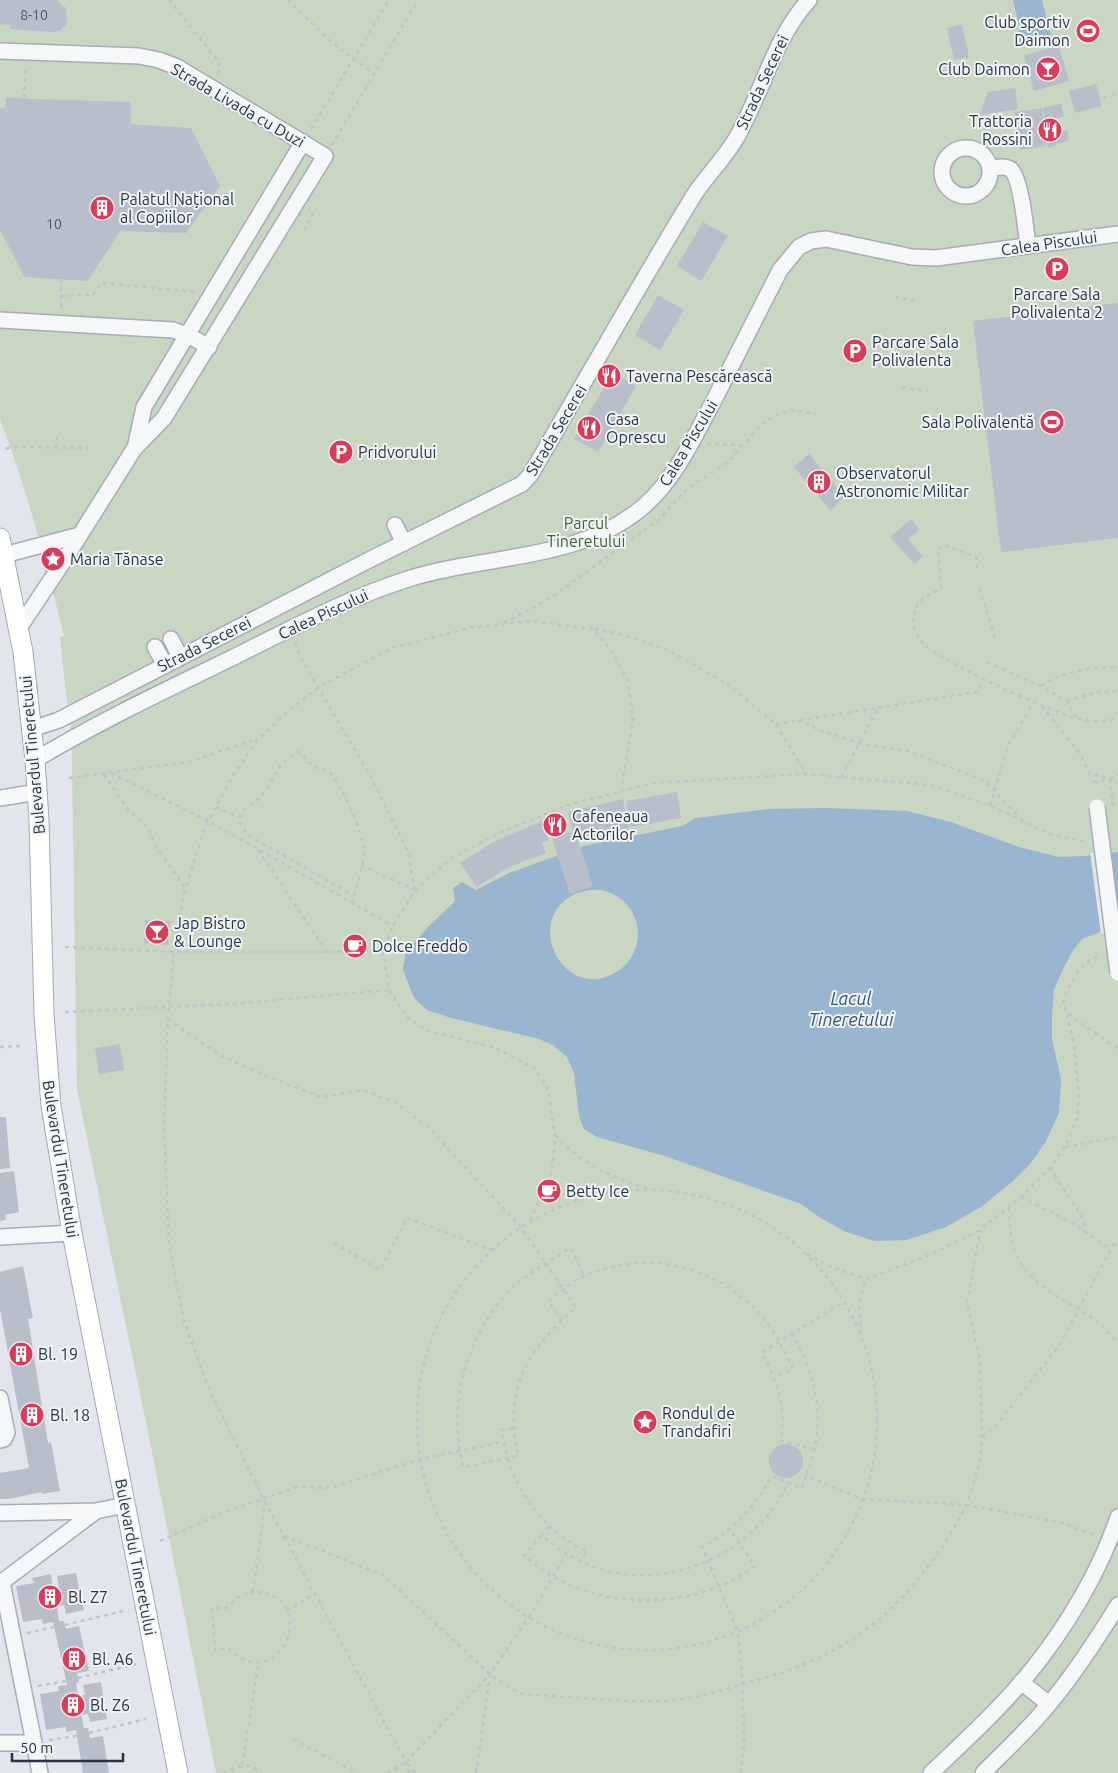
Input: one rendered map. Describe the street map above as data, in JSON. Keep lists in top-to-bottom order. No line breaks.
{"streets":{"main road":["Bulevardul Tineretului"],"street":["Strada Secerei","Strada Livada cu Duzi","Calea Piscului"]},"crossings":[["Strada Secerei","Bulevardul Tineretului"],["Calea Piscului","Bulevardul Tineretului"]],"water":["Lacul Tineretului"],"parks":["Parcul Tineretului"],"places":{"sports":["Club sportiv Daimon","Sala Polivalentă"],"bar":["Club Daimon","Jap Bistro & Lounge"],"restaurant":["Trattoria Rossini","Taverna Pescărească","Casa Oprescu","Cafeneaua Actorilor"],"building":["Palatul Național al Copiilor","Observatorul Astronomic Militar","Bl. 19","Bl. 18","Bl. Z7","Bl. A6","Bl. Z6"],"parking":["Parcare Sala Polivalenta 2","Parcare Sala Polivalenta","Pridvorului"],"place":["Maria Tănase","Rondul de Trandafiri"],"cafe":["Dolce Freddo","Betty Ice"]},"house_numbers":["8-10","10"],"scale_bar":"50 m"}
